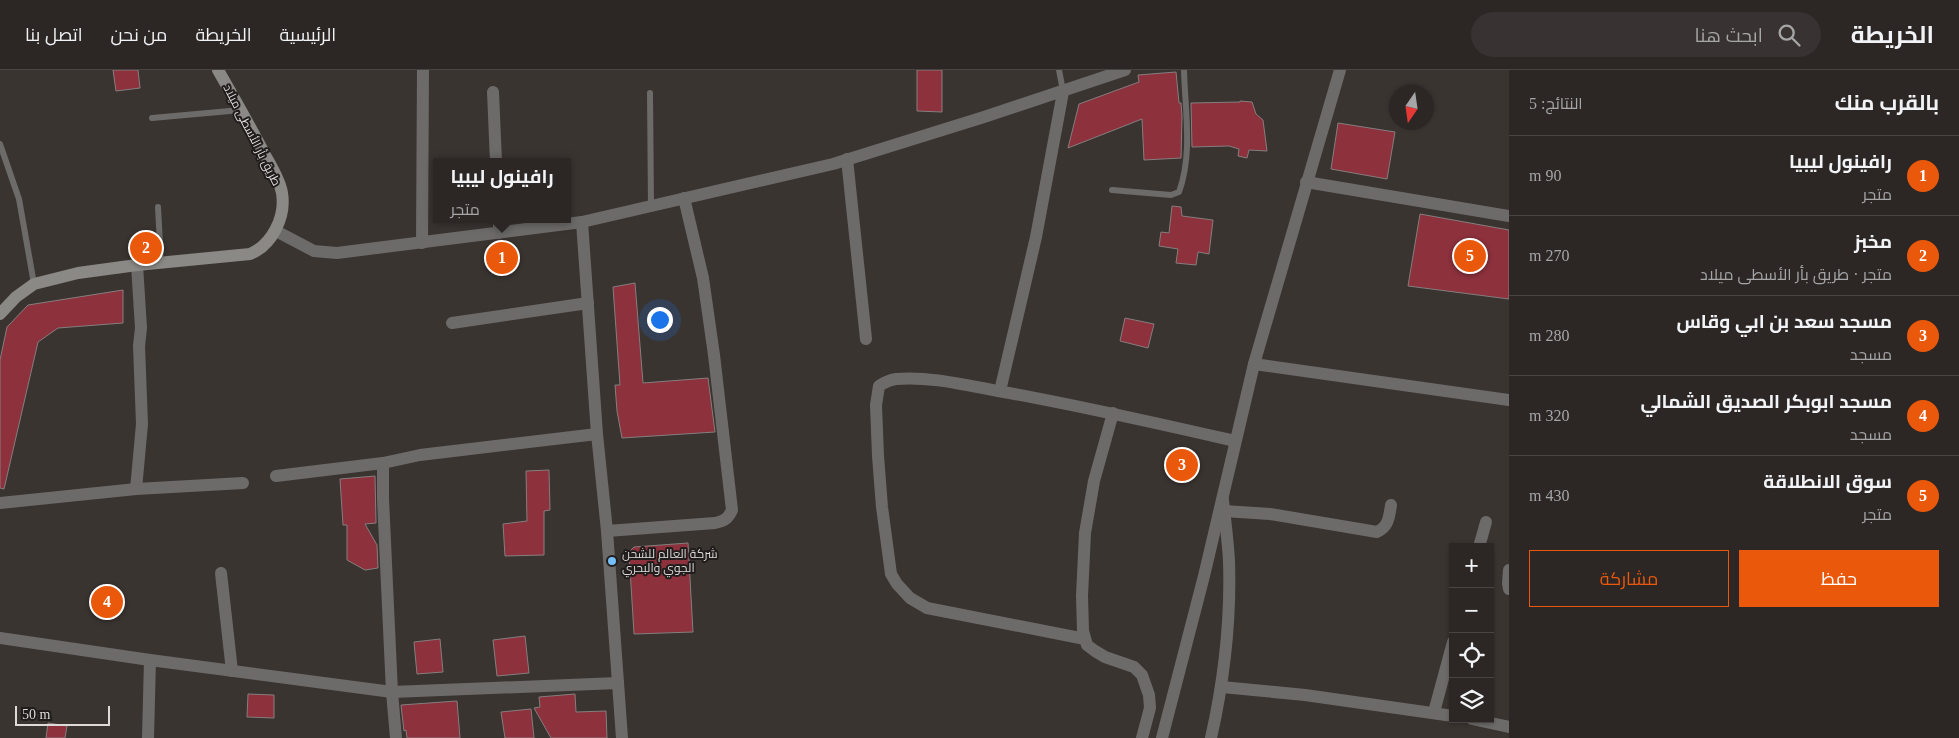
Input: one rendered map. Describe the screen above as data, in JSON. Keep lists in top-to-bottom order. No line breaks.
{"streets":{"main road":["طريق بأر الأسطى ميلاد"]},"places":["شركة العالم للشحن الجوي والبحري"],"scale_bar":"50 m","north":"bottom","page":{"header":"الخريطة","search":"ابحث هنا","nav":["الرئيسية","الخريطة","من نحن","اتصل بنا"],"heading":["بالقرب منك","النتائج: 5"],"list":[{"mark":"1","name":"رافينول ليبيا","note":"متجر","value":"90 m"},{"mark":"2","name":"مخبز","note":"متجر · طريق بأر الأسطى ميلاد","value":"270 m"},{"mark":"3","name":"مسجد سعد بن ابي وقاس","note":"مسجد","value":"280 m"},{"mark":"4","name":"مسجد ابوبكر الصديق الشمالي","note":"مسجد","value":"320 m"},{"mark":"5","name":"سوق الانطلاقة","note":"متجر","value":"430 m"}],"popup":["رافينول ليبيا","متجر"],"pins":["2","5","1","3","4"],"buttons":["حفظ","مشاركة"],"map_buttons":["+","−"],"scale":"50 m"}}
